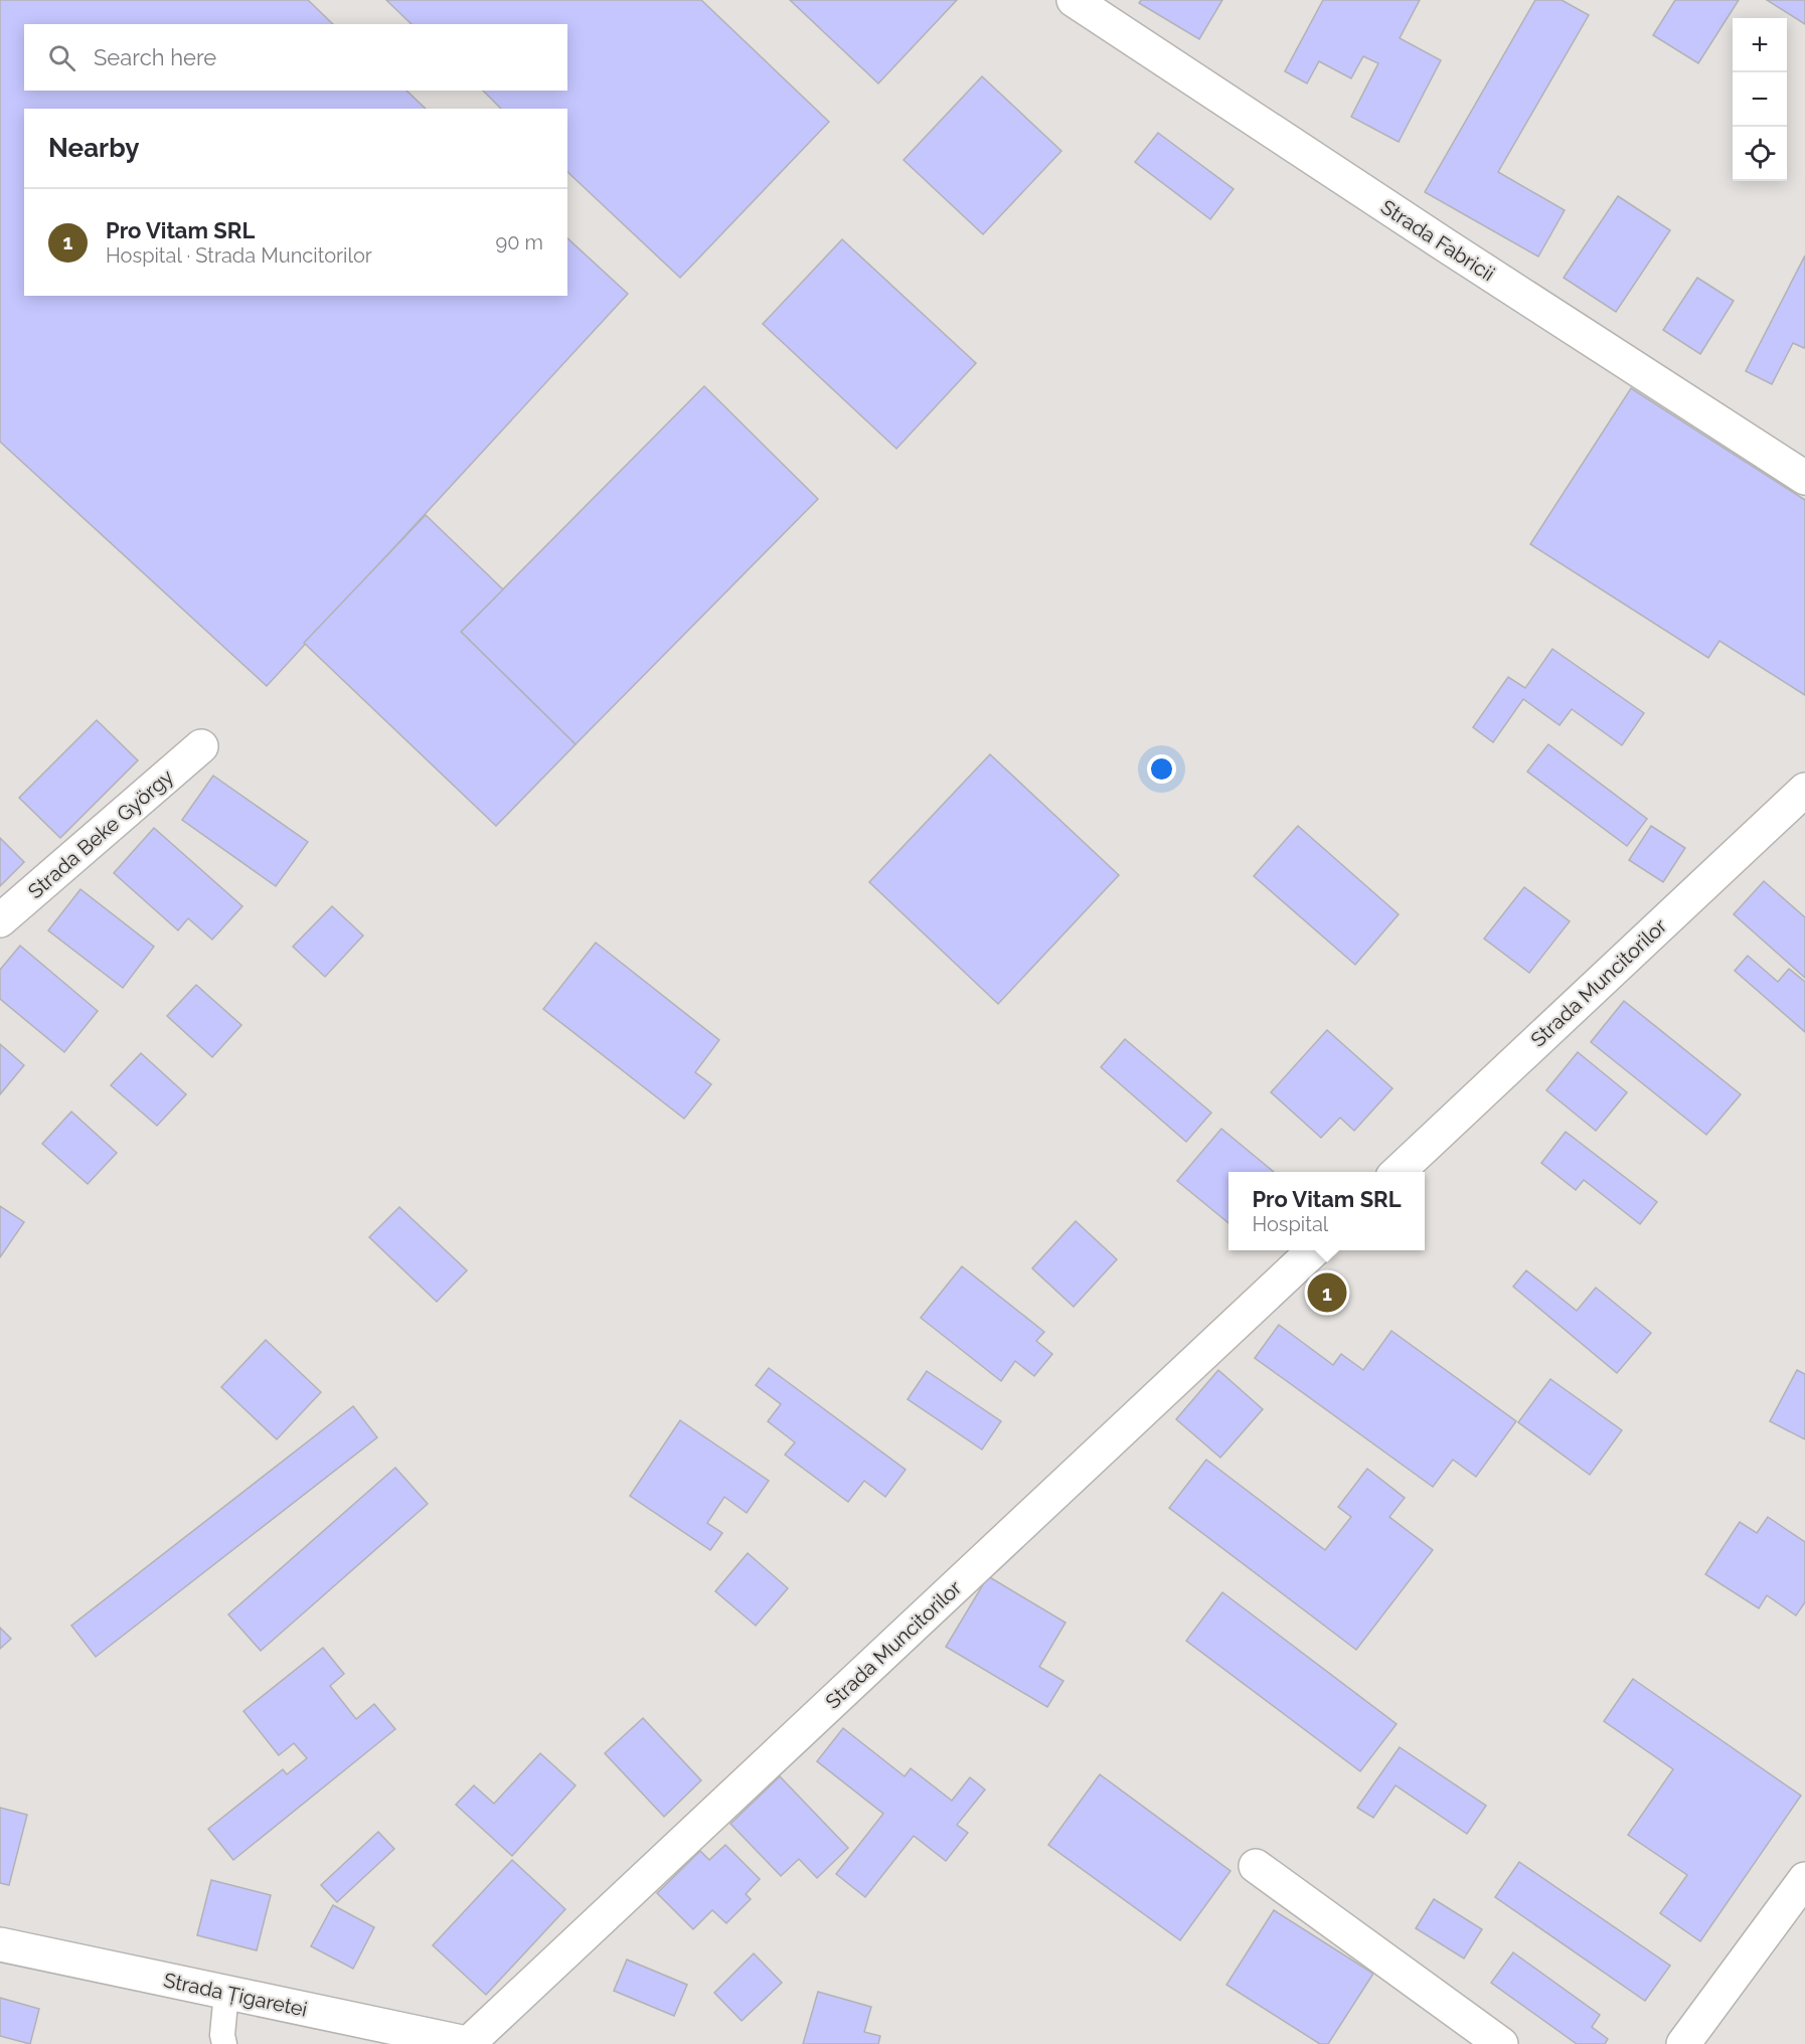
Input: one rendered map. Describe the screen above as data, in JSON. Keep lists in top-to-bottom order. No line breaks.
{"streets":{"street":["Strada Fabricii","Strada Beke György","Strada Muncitorilor","Strada Țigaretei"]},"crossings":[["Strada Muncitorilor","Strada Țigaretei"]],"page":{"map_buttons":["+","−"],"search":"Search here","heading":"Nearby","list":[{"mark":"1","name":"Pro Vitam SRL","note":"Hospital · Strada Muncitorilor","value":"90 m"}],"popup":["Pro Vitam SRL","Hospital"],"pins":"1"}}
